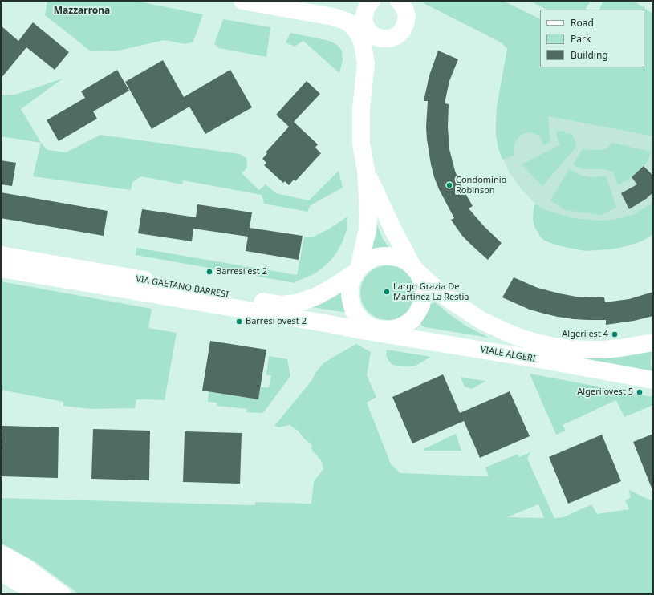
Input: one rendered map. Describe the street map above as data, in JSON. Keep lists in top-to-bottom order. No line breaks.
{"streets":{"street":["VIA GAETANO BARRESI","VIALE ALGERI"]},"crossings":[["VIA GAETANO BARRESI","VIALE ALGERI"]],"districts":["Mazzarrona"],"places":["Condominio Robinson","Barresi est 2","Largo Grazia De Martinez La Restia","Barresi ovest 2","Algeri est 4","Algeri ovest 5"],"legend":["Road","Park","Building"]}
